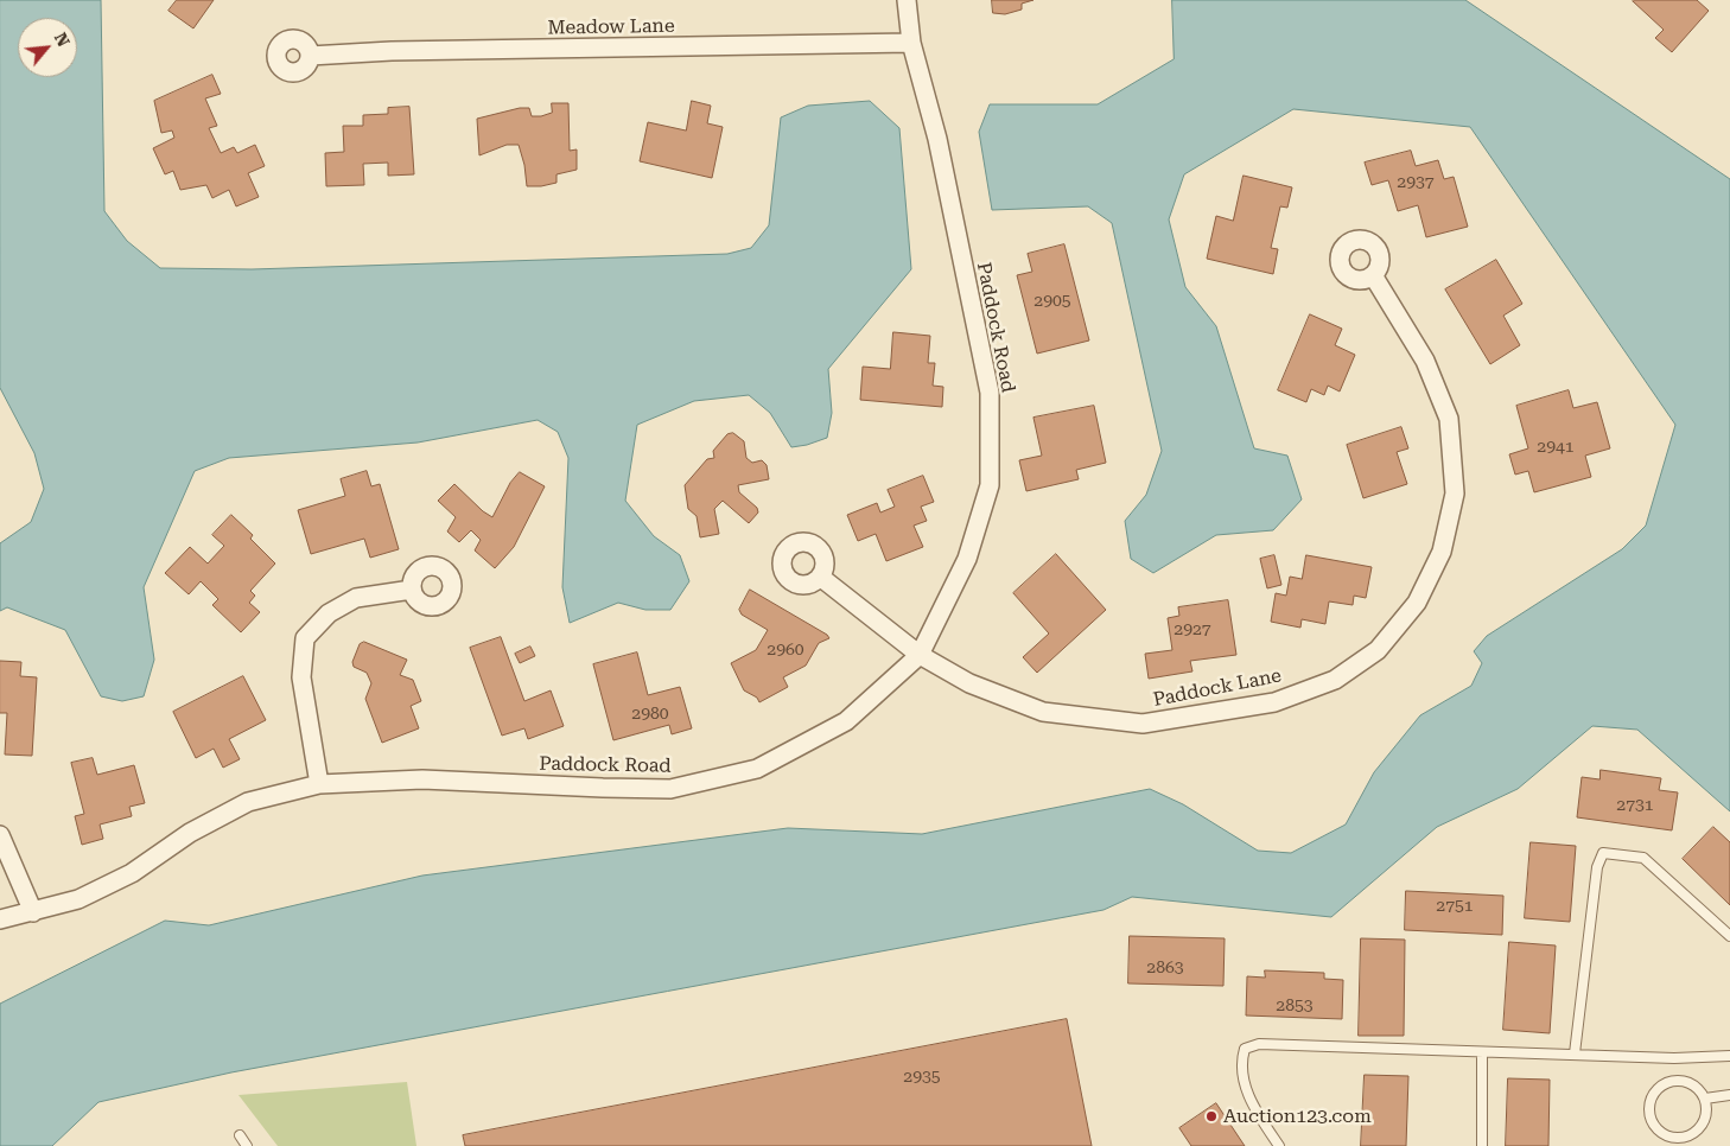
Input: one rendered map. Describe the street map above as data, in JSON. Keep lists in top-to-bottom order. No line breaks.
{"streets":{"street":["Meadow Lane","Paddock Road","Paddock Lane"]},"crossings":[["Meadow Lane","Paddock Road"],["Paddock Road","Paddock Lane"]],"places":["Auction123.com"],"house_numbers":["2937","2905","2941","2927","2960","2980","2731","2751","2863","2853","2935"],"north":"top right"}
